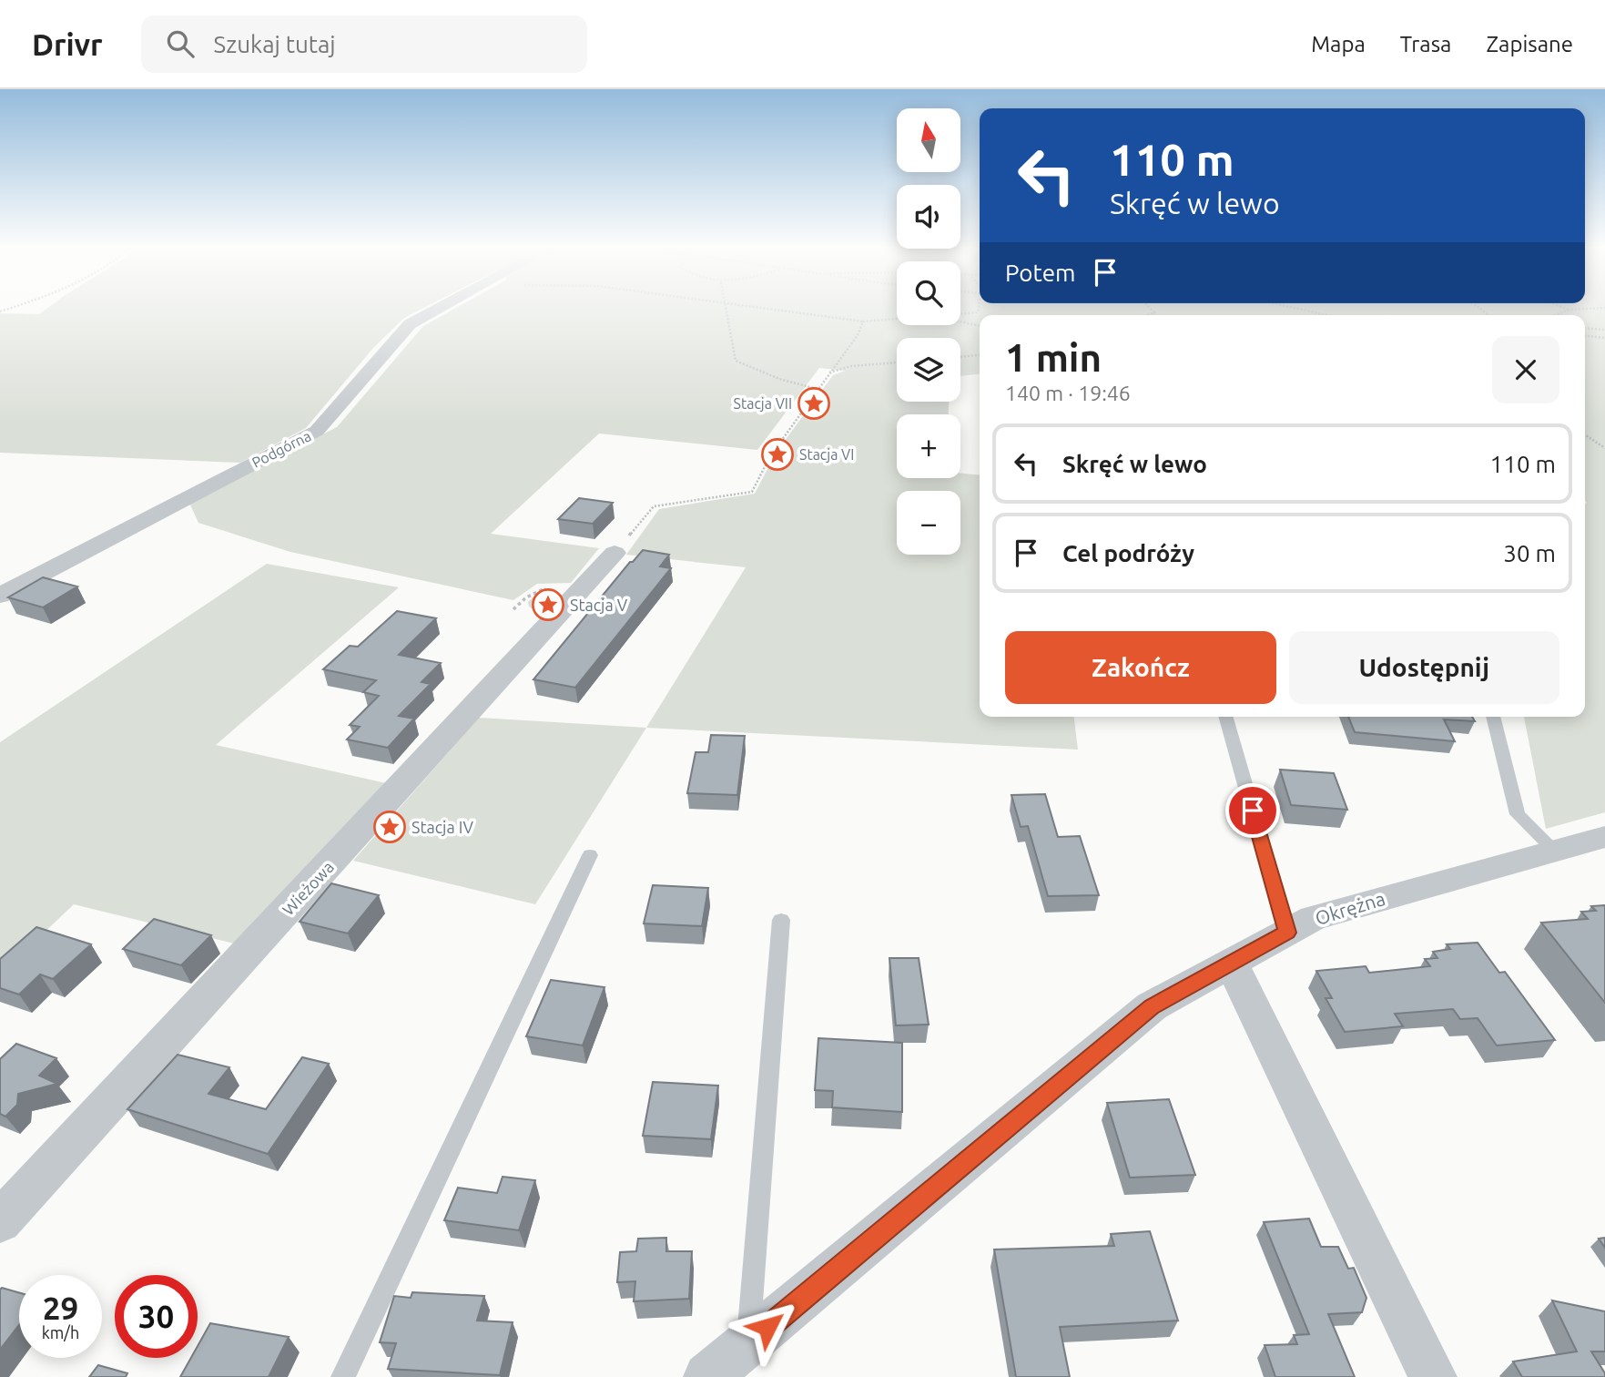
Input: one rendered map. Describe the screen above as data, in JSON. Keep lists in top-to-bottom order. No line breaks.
{"streets":{"street":["Podgórna","Wieżowa","Okrężna"]},"places":{"place":["Stacja VII","Stacja VI","Stacja V","Stacja IV"]},"north":"top","page":{"header":"Drivr","search":"Szukaj tutaj","nav":["Mapa","Trasa","Zapisane"],"map_buttons":["+","−"],"turn":["110 m","Skręć w lewo"],"then":"Potem","heading":["1 min","140 m · 19:46"],"list":[{"name":"Skręć w lewo","value":"110 m"},{"name":"Cel podróży","value":"30 m"}],"buttons":["Zakończ","Udostępnij"],"speed":"29 km/h","limit":"30"}}
